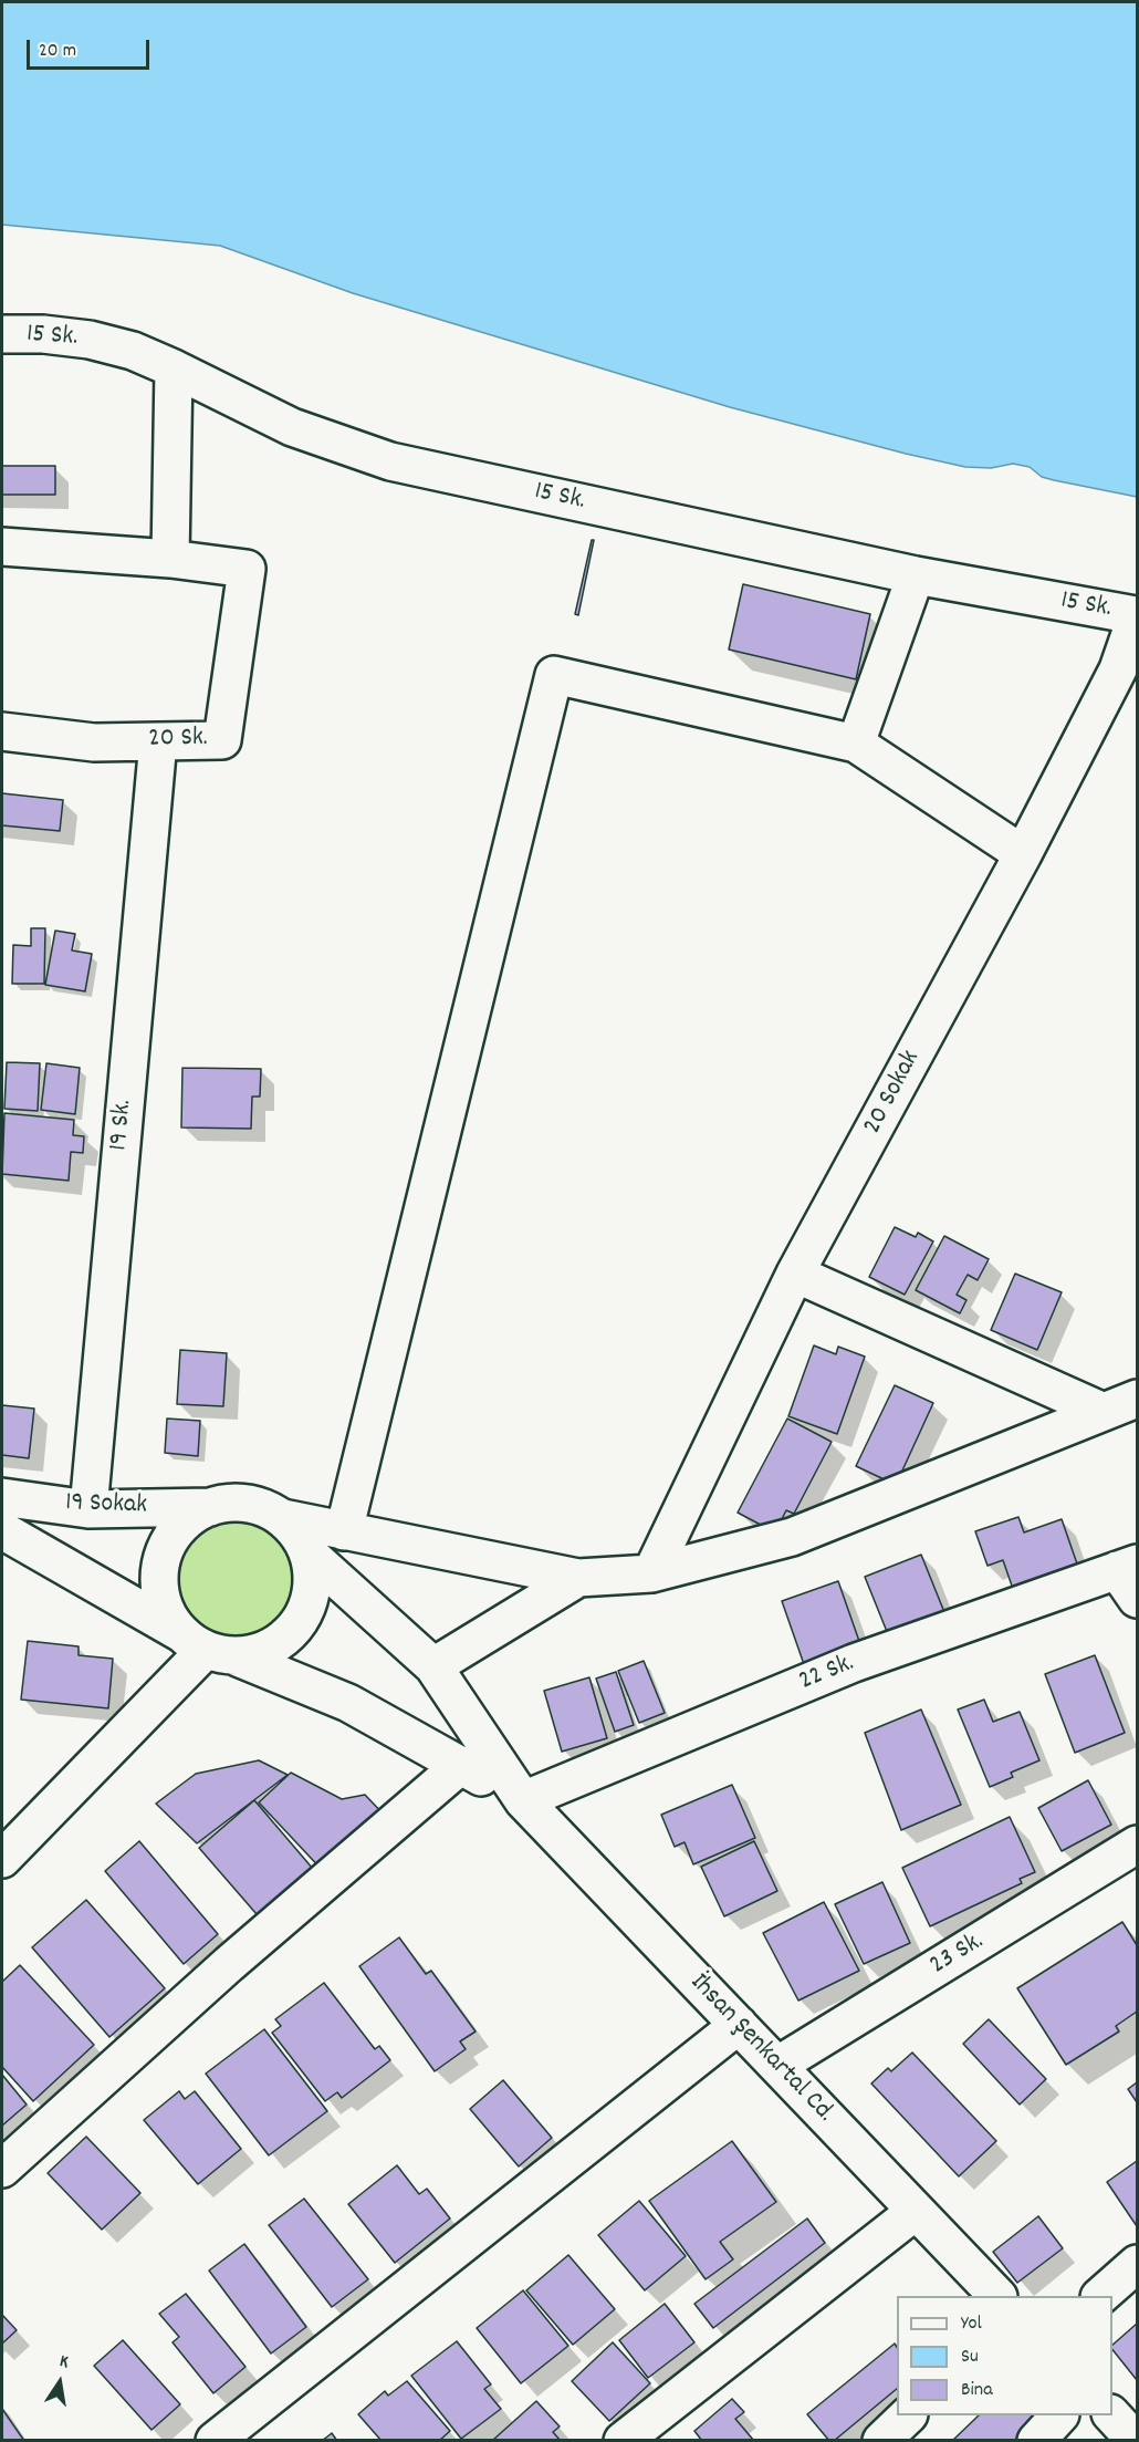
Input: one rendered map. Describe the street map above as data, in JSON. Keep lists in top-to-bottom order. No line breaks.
{"streets":{"street":["15 Sk.","20 Sk.","20 Sokak","19 Sk.","19 Sokak","22 Sk.","23 Sk.","İhsan Şenkartal Cd."]},"crossings":[["15 Sk.","20 Sokak"],["20 Sk.","19 Sk."],["19 Sk.","19 Sokak"],["22 Sk.","İhsan Şenkartal Cd."],["23 Sk.","İhsan Şenkartal Cd."]],"legend":["Yol","Su","Bina"],"scale_bar":"20 m","north":"top"}
